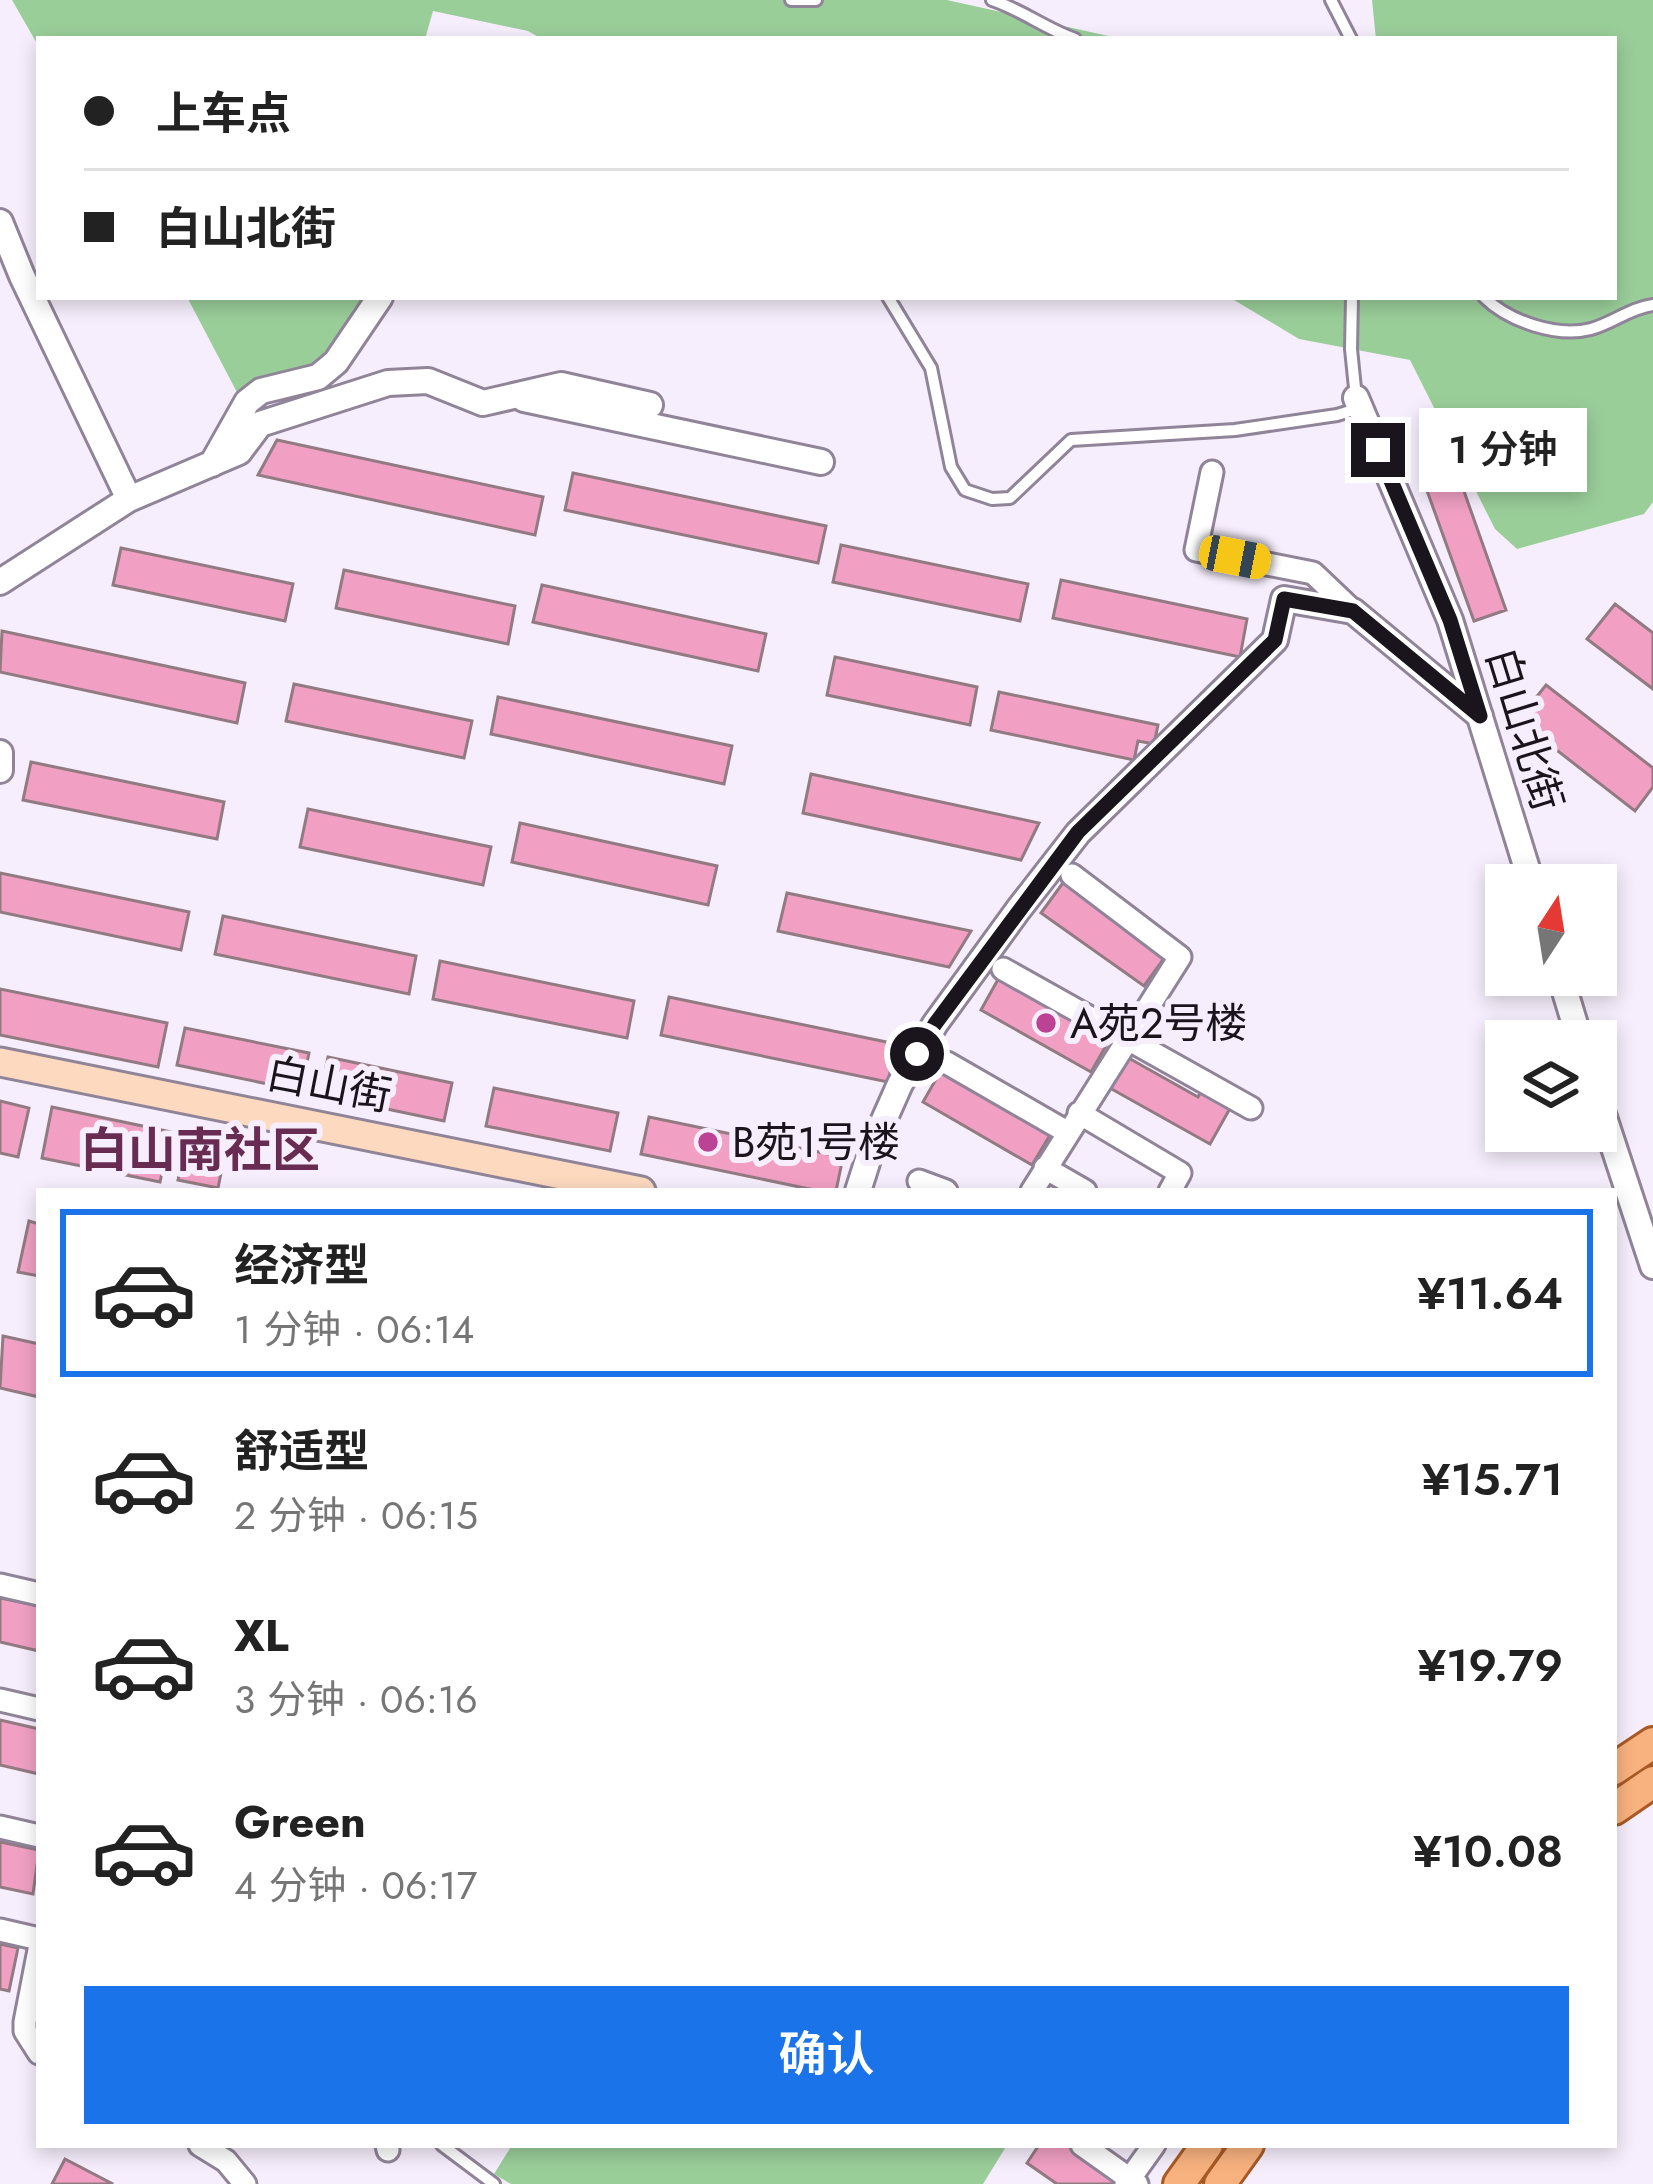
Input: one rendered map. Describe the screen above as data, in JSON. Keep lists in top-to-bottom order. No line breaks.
{"streets":{"main road":["白山街"],"street":["白山北街"]},"districts":["白山南社区"],"places":["A苑2号楼","B苑1号楼"],"north":"top","page":{"banner":["上车点","白山北街"],"bubble":"1 分钟","list":[{"name":"经济型","note":"1 分钟 · 06:14","value":"¥11.64"},{"name":"舒适型","note":"2 分钟 · 06:15","value":"¥15.71"},{"name":"XL","note":"3 分钟 · 06:16","value":"¥19.79"},{"name":"Green","note":"4 分钟 · 06:17","value":"¥10.08"}],"buttons":"确认"}}
